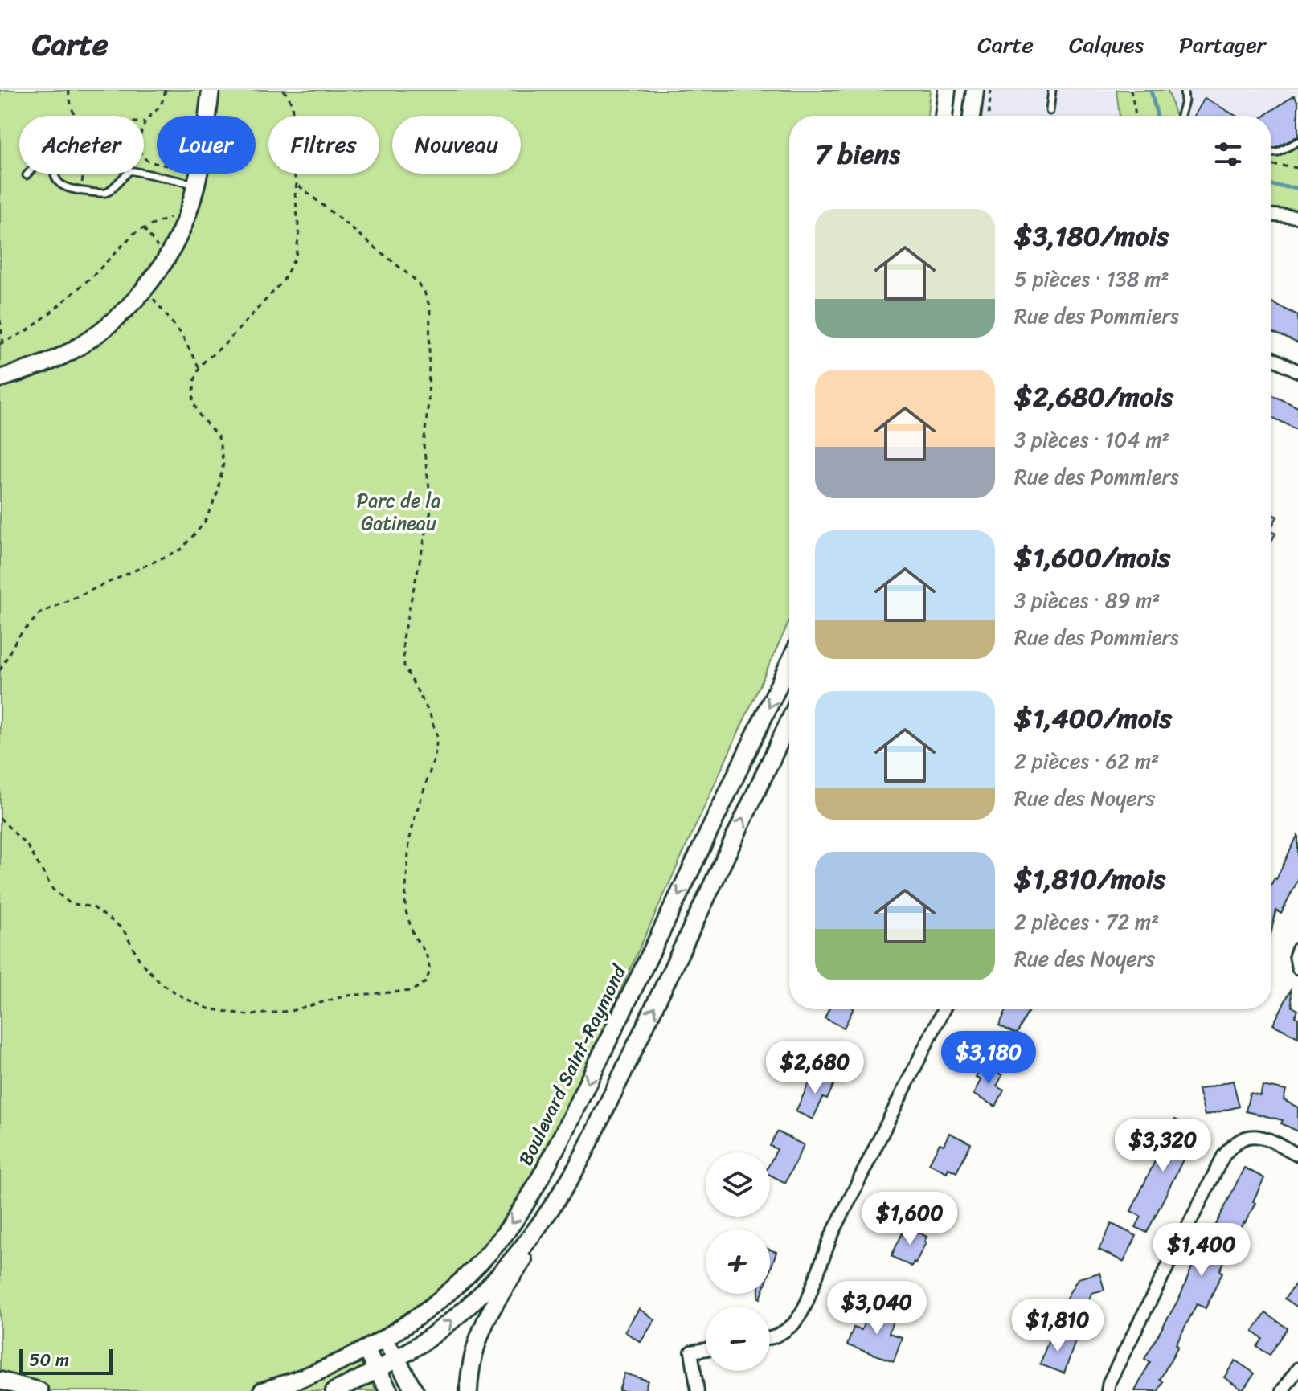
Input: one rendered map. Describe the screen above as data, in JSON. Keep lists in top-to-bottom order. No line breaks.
{"streets":{"main road":["Boulevard Saint-Raymond"]},"parks":["Parc de la Gatineau"],"scale_bar":"50 m","page":{"header":"Carte","nav":["Carte","Calques","Partager"],"chip":["Acheter","Louer","Filtres","Nouveau"],"heading":"7 biens","list":[{"name":"$3,180/mois","note":"5 pièces · 138 m² · Rue des Pommiers"},{"name":"$2,680/mois","note":"3 pièces · 104 m² · Rue des Pommiers"},{"name":"$1,600/mois","note":"3 pièces · 89 m² · Rue des Pommiers"},{"name":"$1,400/mois","note":"2 pièces · 62 m² · Rue des Noyers"},{"name":"$1,810/mois","note":"2 pièces · 72 m² · Rue des Noyers"}],"price":["$3,180","$2,680","$3,320","$1,600","$1,400","$3,040","$1,810"],"map_buttons":["+","−"],"scale":"50 m"}}
